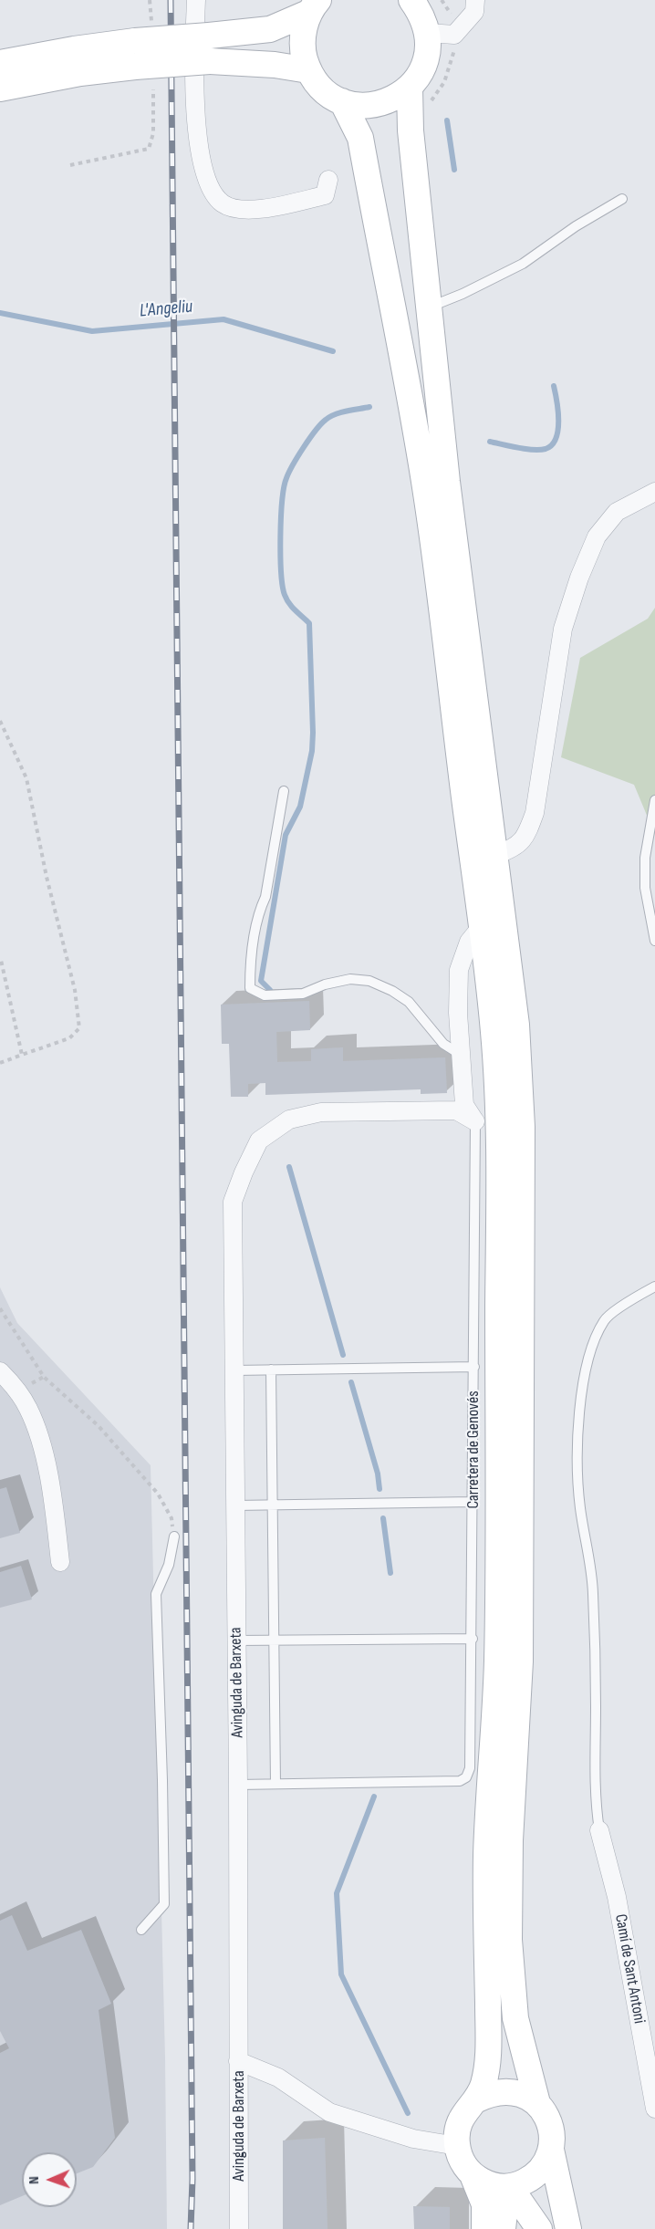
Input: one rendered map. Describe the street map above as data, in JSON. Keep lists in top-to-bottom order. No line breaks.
{"streets":{"street":["Carretera de Genovés","Avinguda de Barxeta","Camí de Sant Antoni"]},"crossings":[["Carretera de Genovés","Avinguda de Barxeta"]],"water":["L'Angeliu"],"north":"left"}
